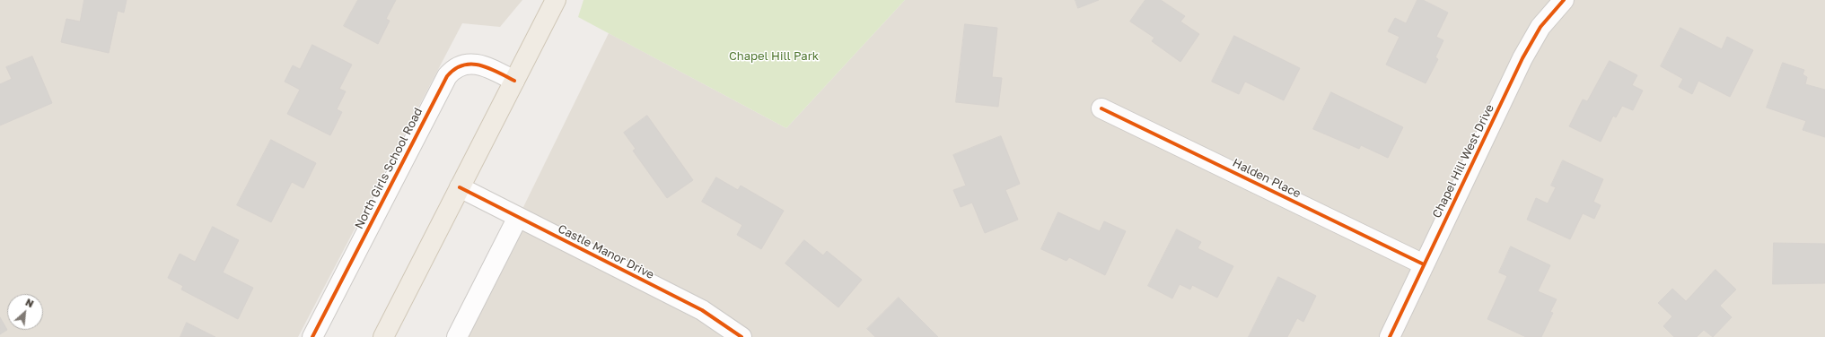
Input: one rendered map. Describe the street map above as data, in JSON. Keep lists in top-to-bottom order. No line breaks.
{"streets":{"street":["Chapel Hill West Drive","North Girls School Road","Halden Place","Castle Manor Drive"]},"crossings":[["Chapel Hill West Drive","Halden Place"]],"parks":["Chapel Hill Park"],"north":"top right"}
